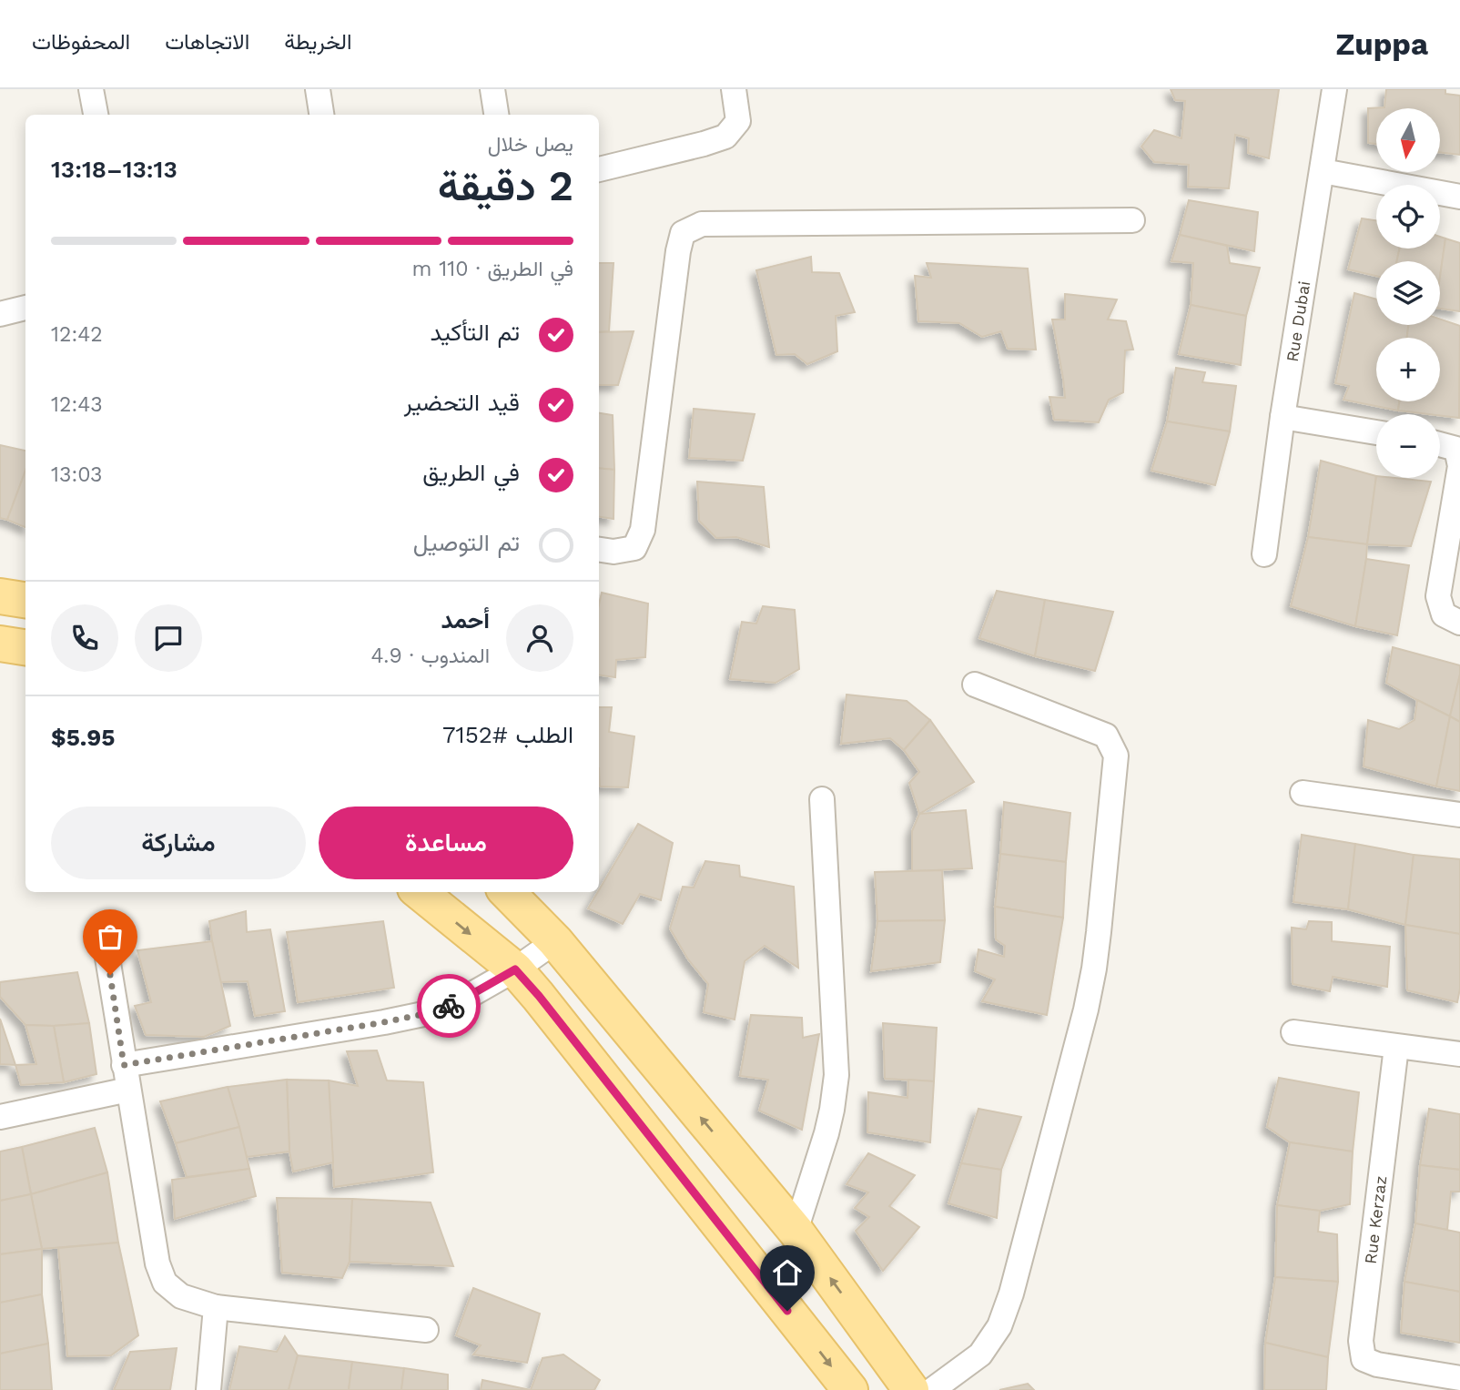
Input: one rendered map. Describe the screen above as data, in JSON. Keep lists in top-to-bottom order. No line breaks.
{"streets":{"street":["Rue Dubai","Rue Kerzaz"]},"north":"bottom","page":{"header":"Zuppa","nav":["الخريطة","الاتجاهات","المحفوظات"],"map_buttons":["+","−"],"heading":["2 دقيقة","يصل خلال","13:13–13:18"],"panel":["أحمد","المندوب · 4.9","الطلب #7152","$5.95"],"bar":"في الطريق · 110 m","list":[["تم التأكيد","12:42"],["قيد التحضير","12:43"],["في الطريق","13:03"],"تم التوصيل"],"buttons":["مساعدة","مشاركة"]}}
